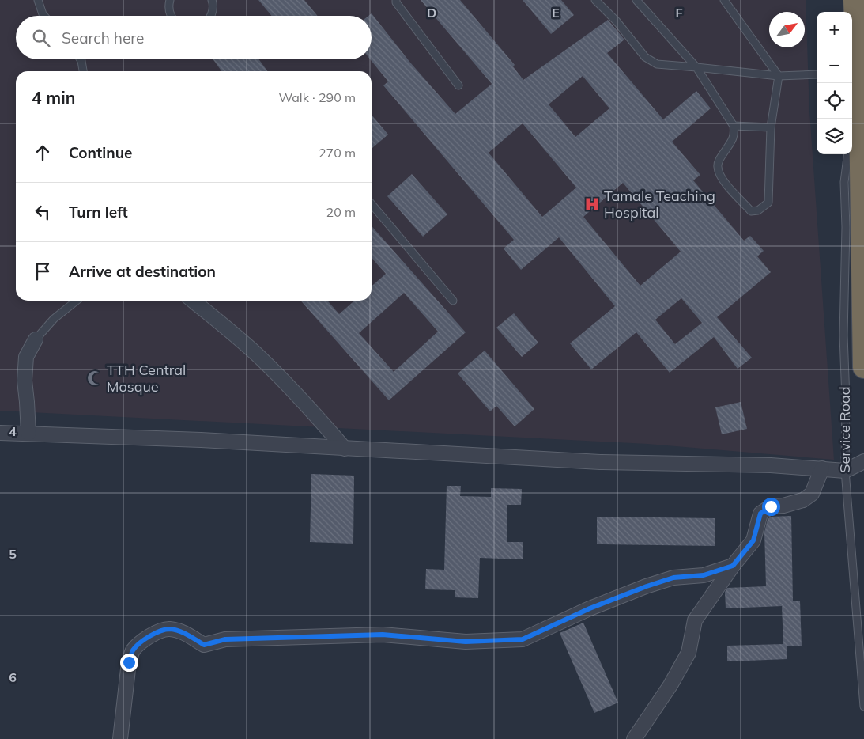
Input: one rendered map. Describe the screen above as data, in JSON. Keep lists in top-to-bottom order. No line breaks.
{"streets":{"lane":["Service Road"]},"places":{"hospital":["Tamale Teaching Hospital"],"mosque":["TTH Central Mosque"]},"north":"top right","page":{"map_buttons":["+","−"],"search":"Search here","heading":["4 min","Walk · 290 m"],"list":[["Continue","270 m"],["Turn left","20 m"],"Arrive at destination"]},"grid":{"columns":["D","E","F"],"rows":["4","5","6"]}}
